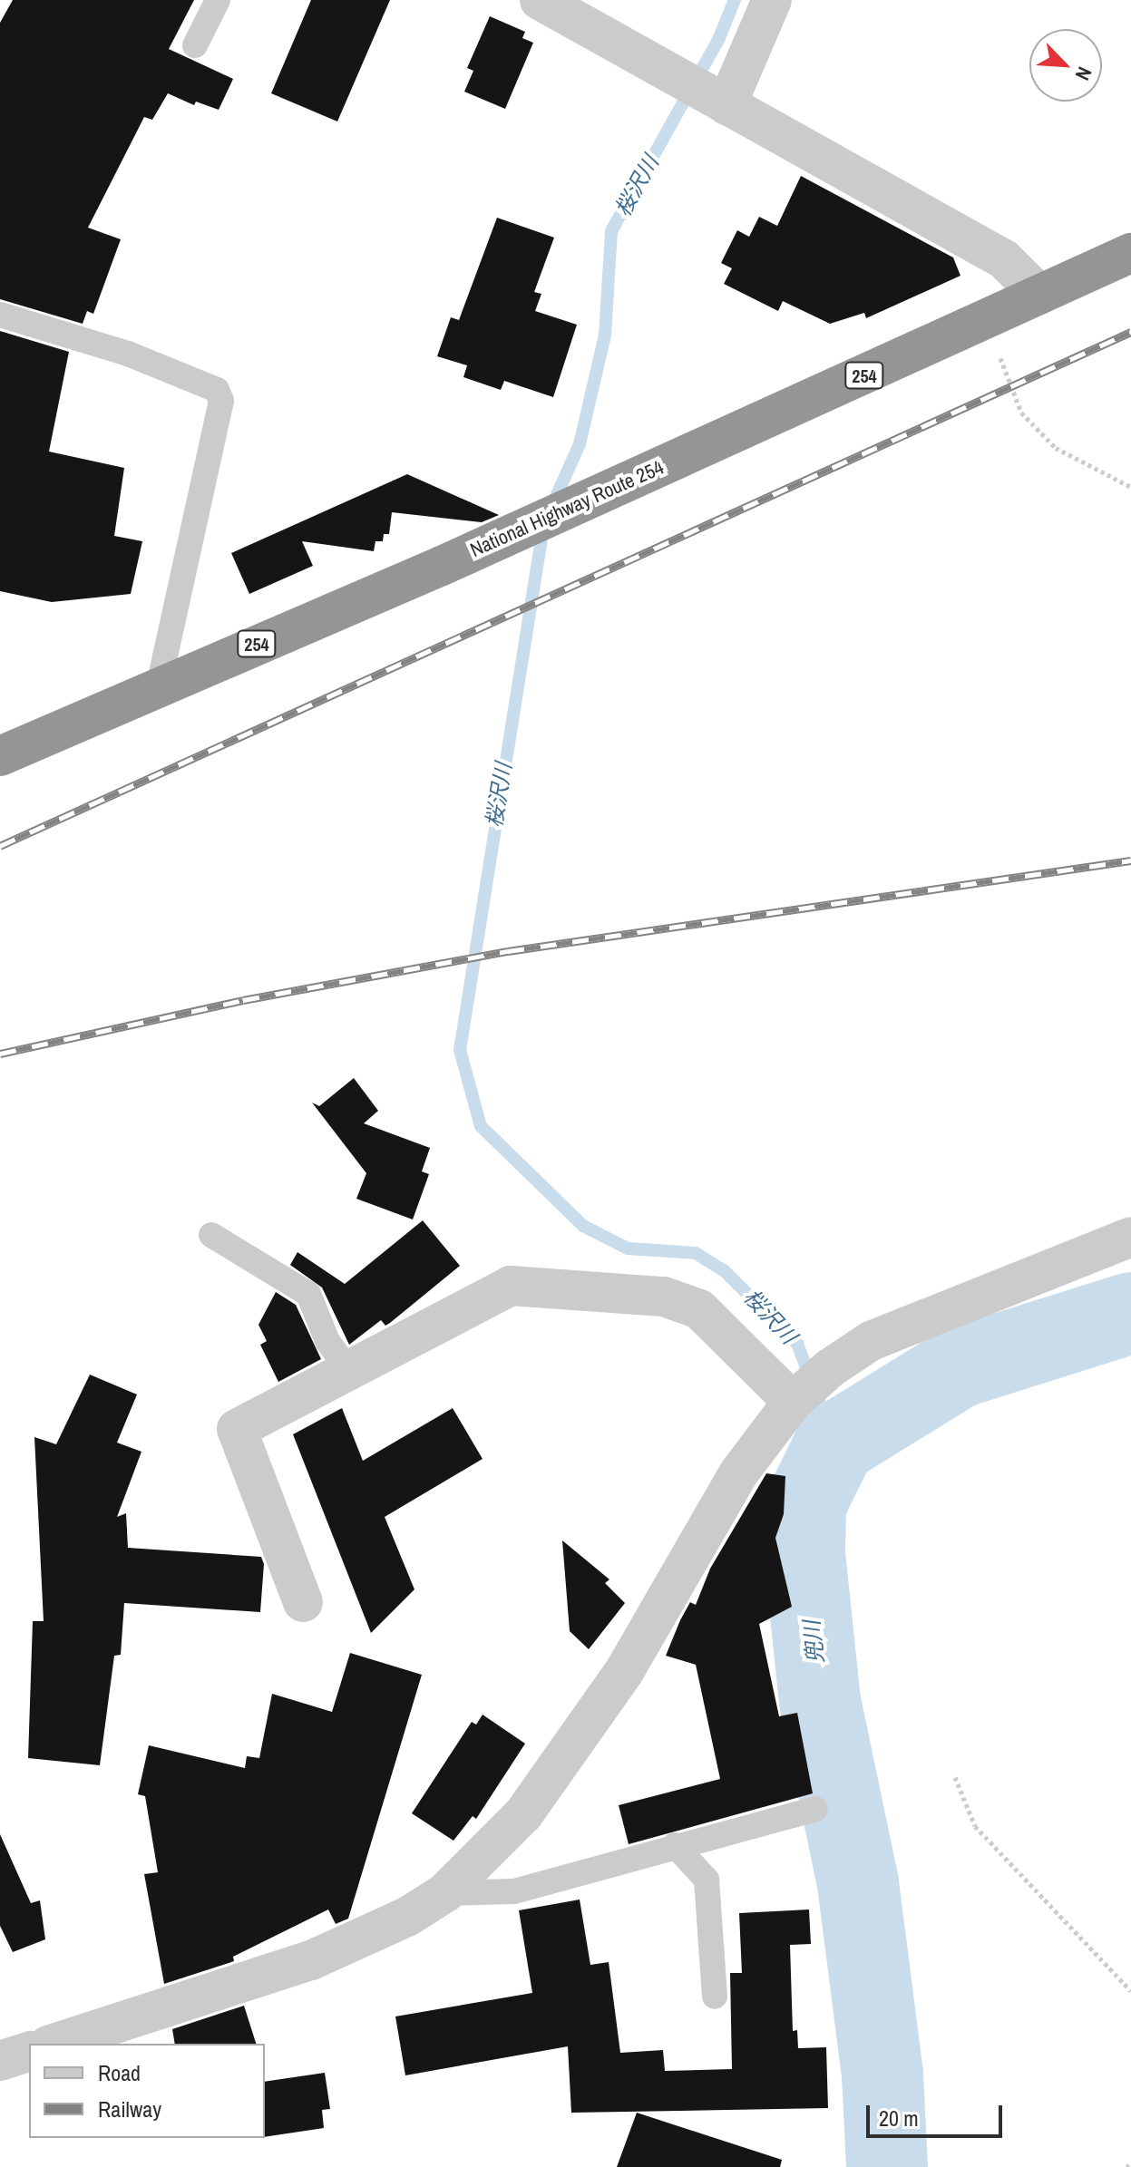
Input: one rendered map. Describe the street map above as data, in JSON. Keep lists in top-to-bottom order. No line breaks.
{"streets":{"highway":["254","National Highway Route 254"]},"water":["桜沢川","兜川"],"legend":["Road","Railway"],"scale_bar":"20 m","north":"bottom right"}
